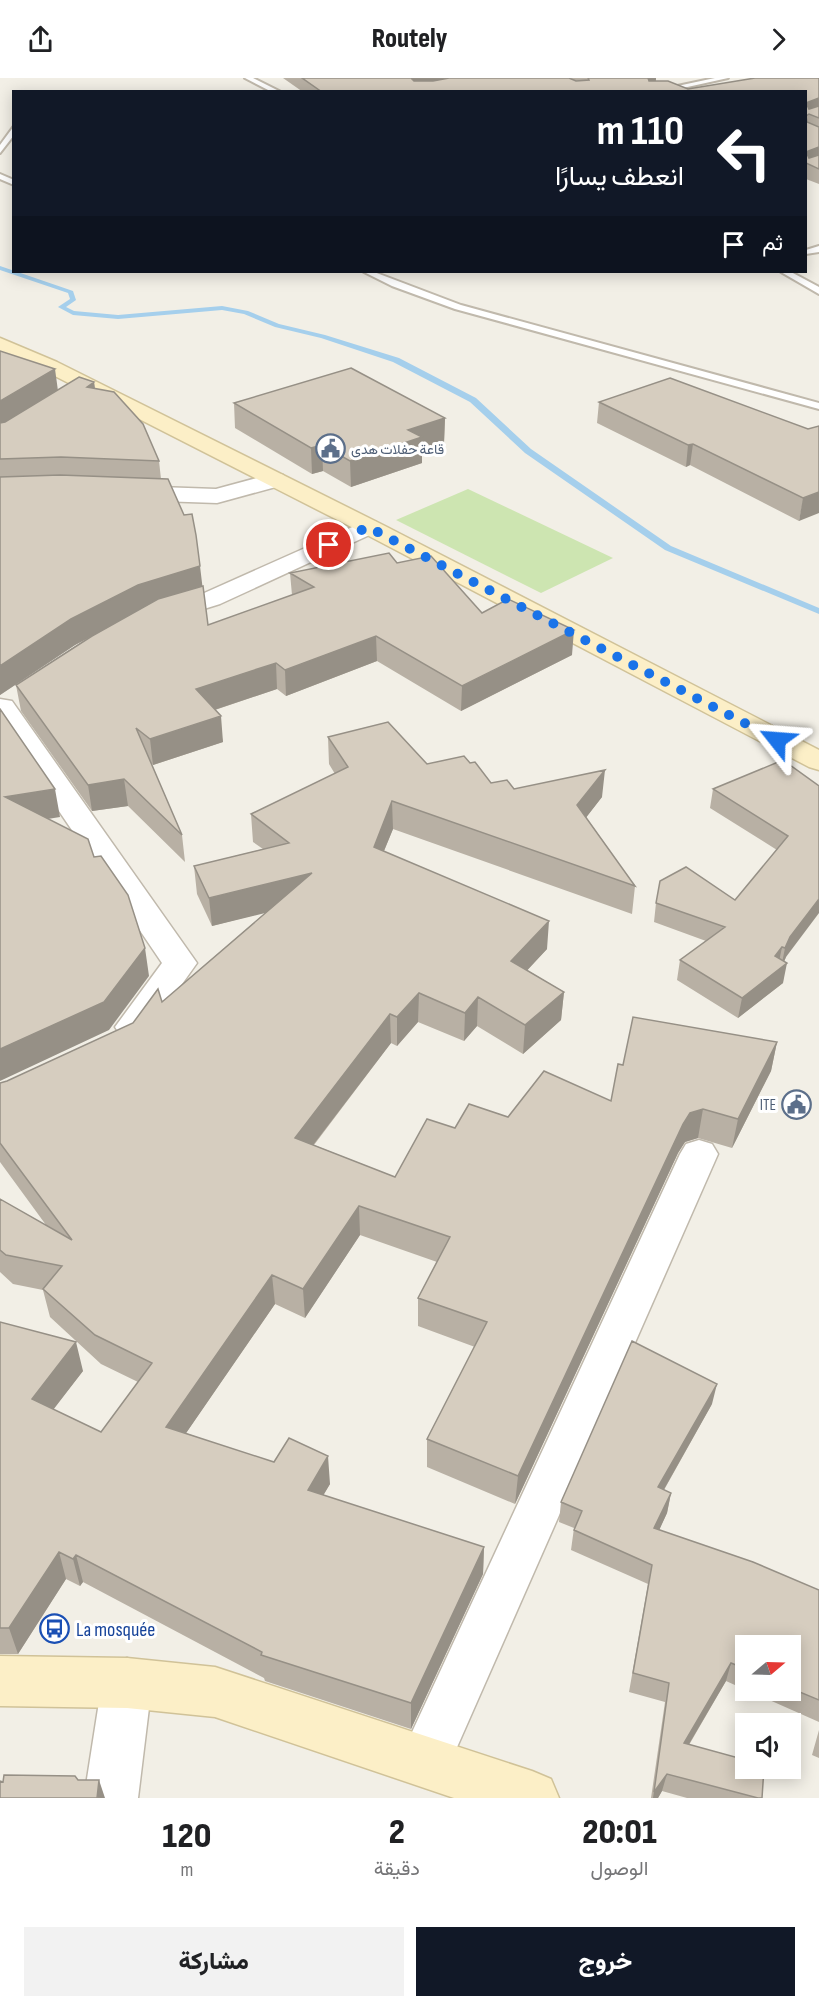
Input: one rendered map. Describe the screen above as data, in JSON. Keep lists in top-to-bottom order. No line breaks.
{"places":{"public building":["قاعة حفلات هدى","ITE"],"bus stop":["La mosquée"]},"north":"right","page":{"header":"Routely","turn":["110 m","انعطف يسارًا"],"then":"ثم","eta":["20:01","الوصول","2","دقيقة","120","m"],"buttons":["خروج","مشاركة"]}}
